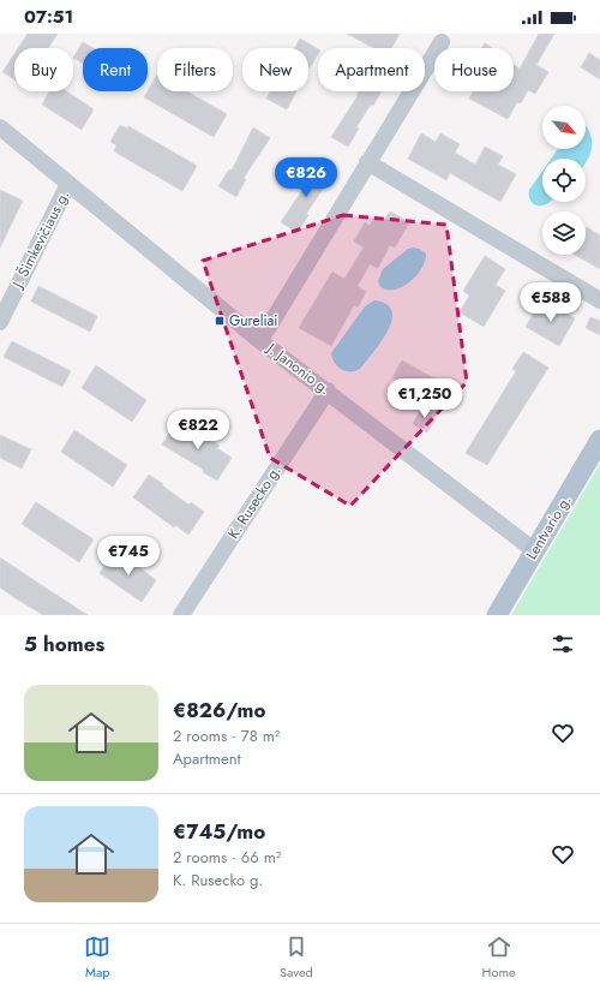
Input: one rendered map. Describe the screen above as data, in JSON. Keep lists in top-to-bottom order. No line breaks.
{"streets":{"main road":["Lentvario g."],"street":["J. Šimkevičiaus g.","J. Janonio g.","K. Rusecko g."]},"crossings":[["J. Šimkevičiaus g.","J. Janonio g."],["J. Janonio g.","K. Rusecko g."],["J. Janonio g.","Lentvario g."]],"places":{"transit":["Gureliai"]},"north":"bottom right","page":{"status":"07:51","chip":["Buy","Rent","Filters","New","Apartment","House"],"price":["€826","€588","€1,250","€822","€745"],"heading":"5 homes","list":[{"name":"€826/mo","note":"2 rooms · 78 m² · Apartment"},{"name":"€745/mo","note":"2 rooms · 66 m² · K. Rusecko g."}],"tabs":["Map","Saved","Home"]}}
